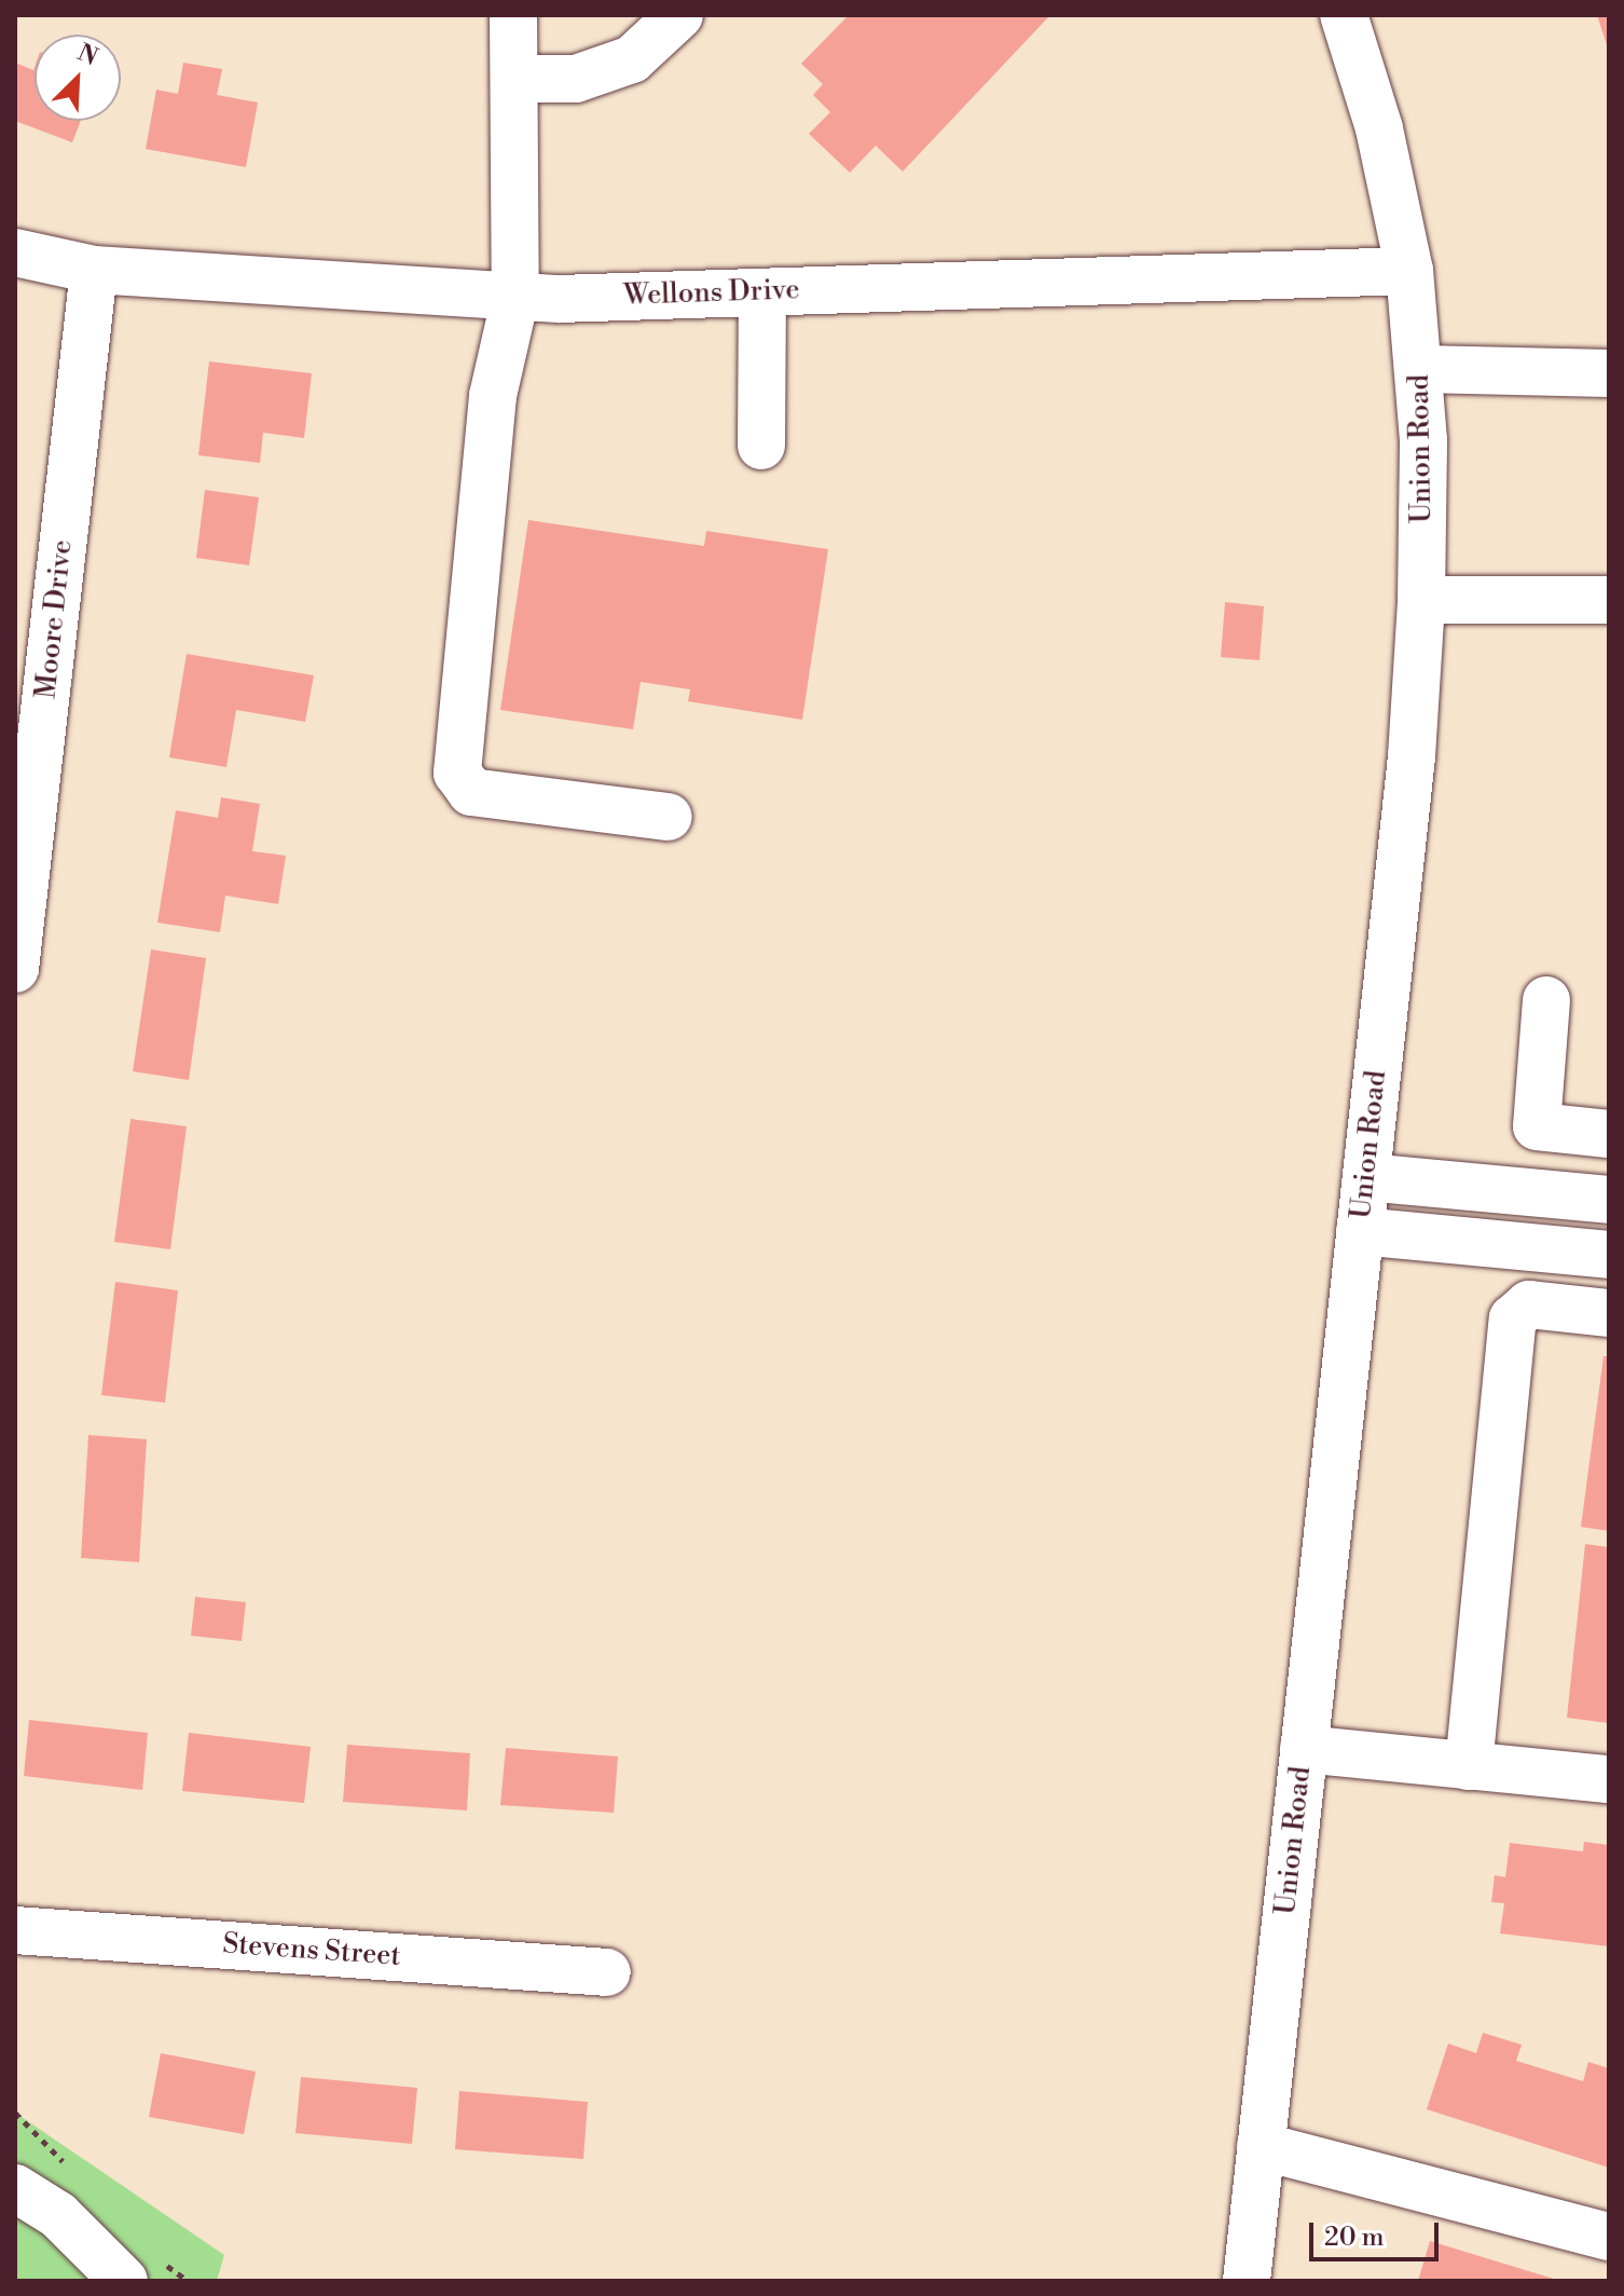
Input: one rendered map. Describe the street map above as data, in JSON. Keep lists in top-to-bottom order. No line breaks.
{"streets":{"street":["Wellons Drive","Union Road","Moore Drive","Stevens Street"]},"crossings":[["Wellons Drive","Union Road"],["Wellons Drive","Moore Drive"]],"scale_bar":"20 m","north":"top right"}
